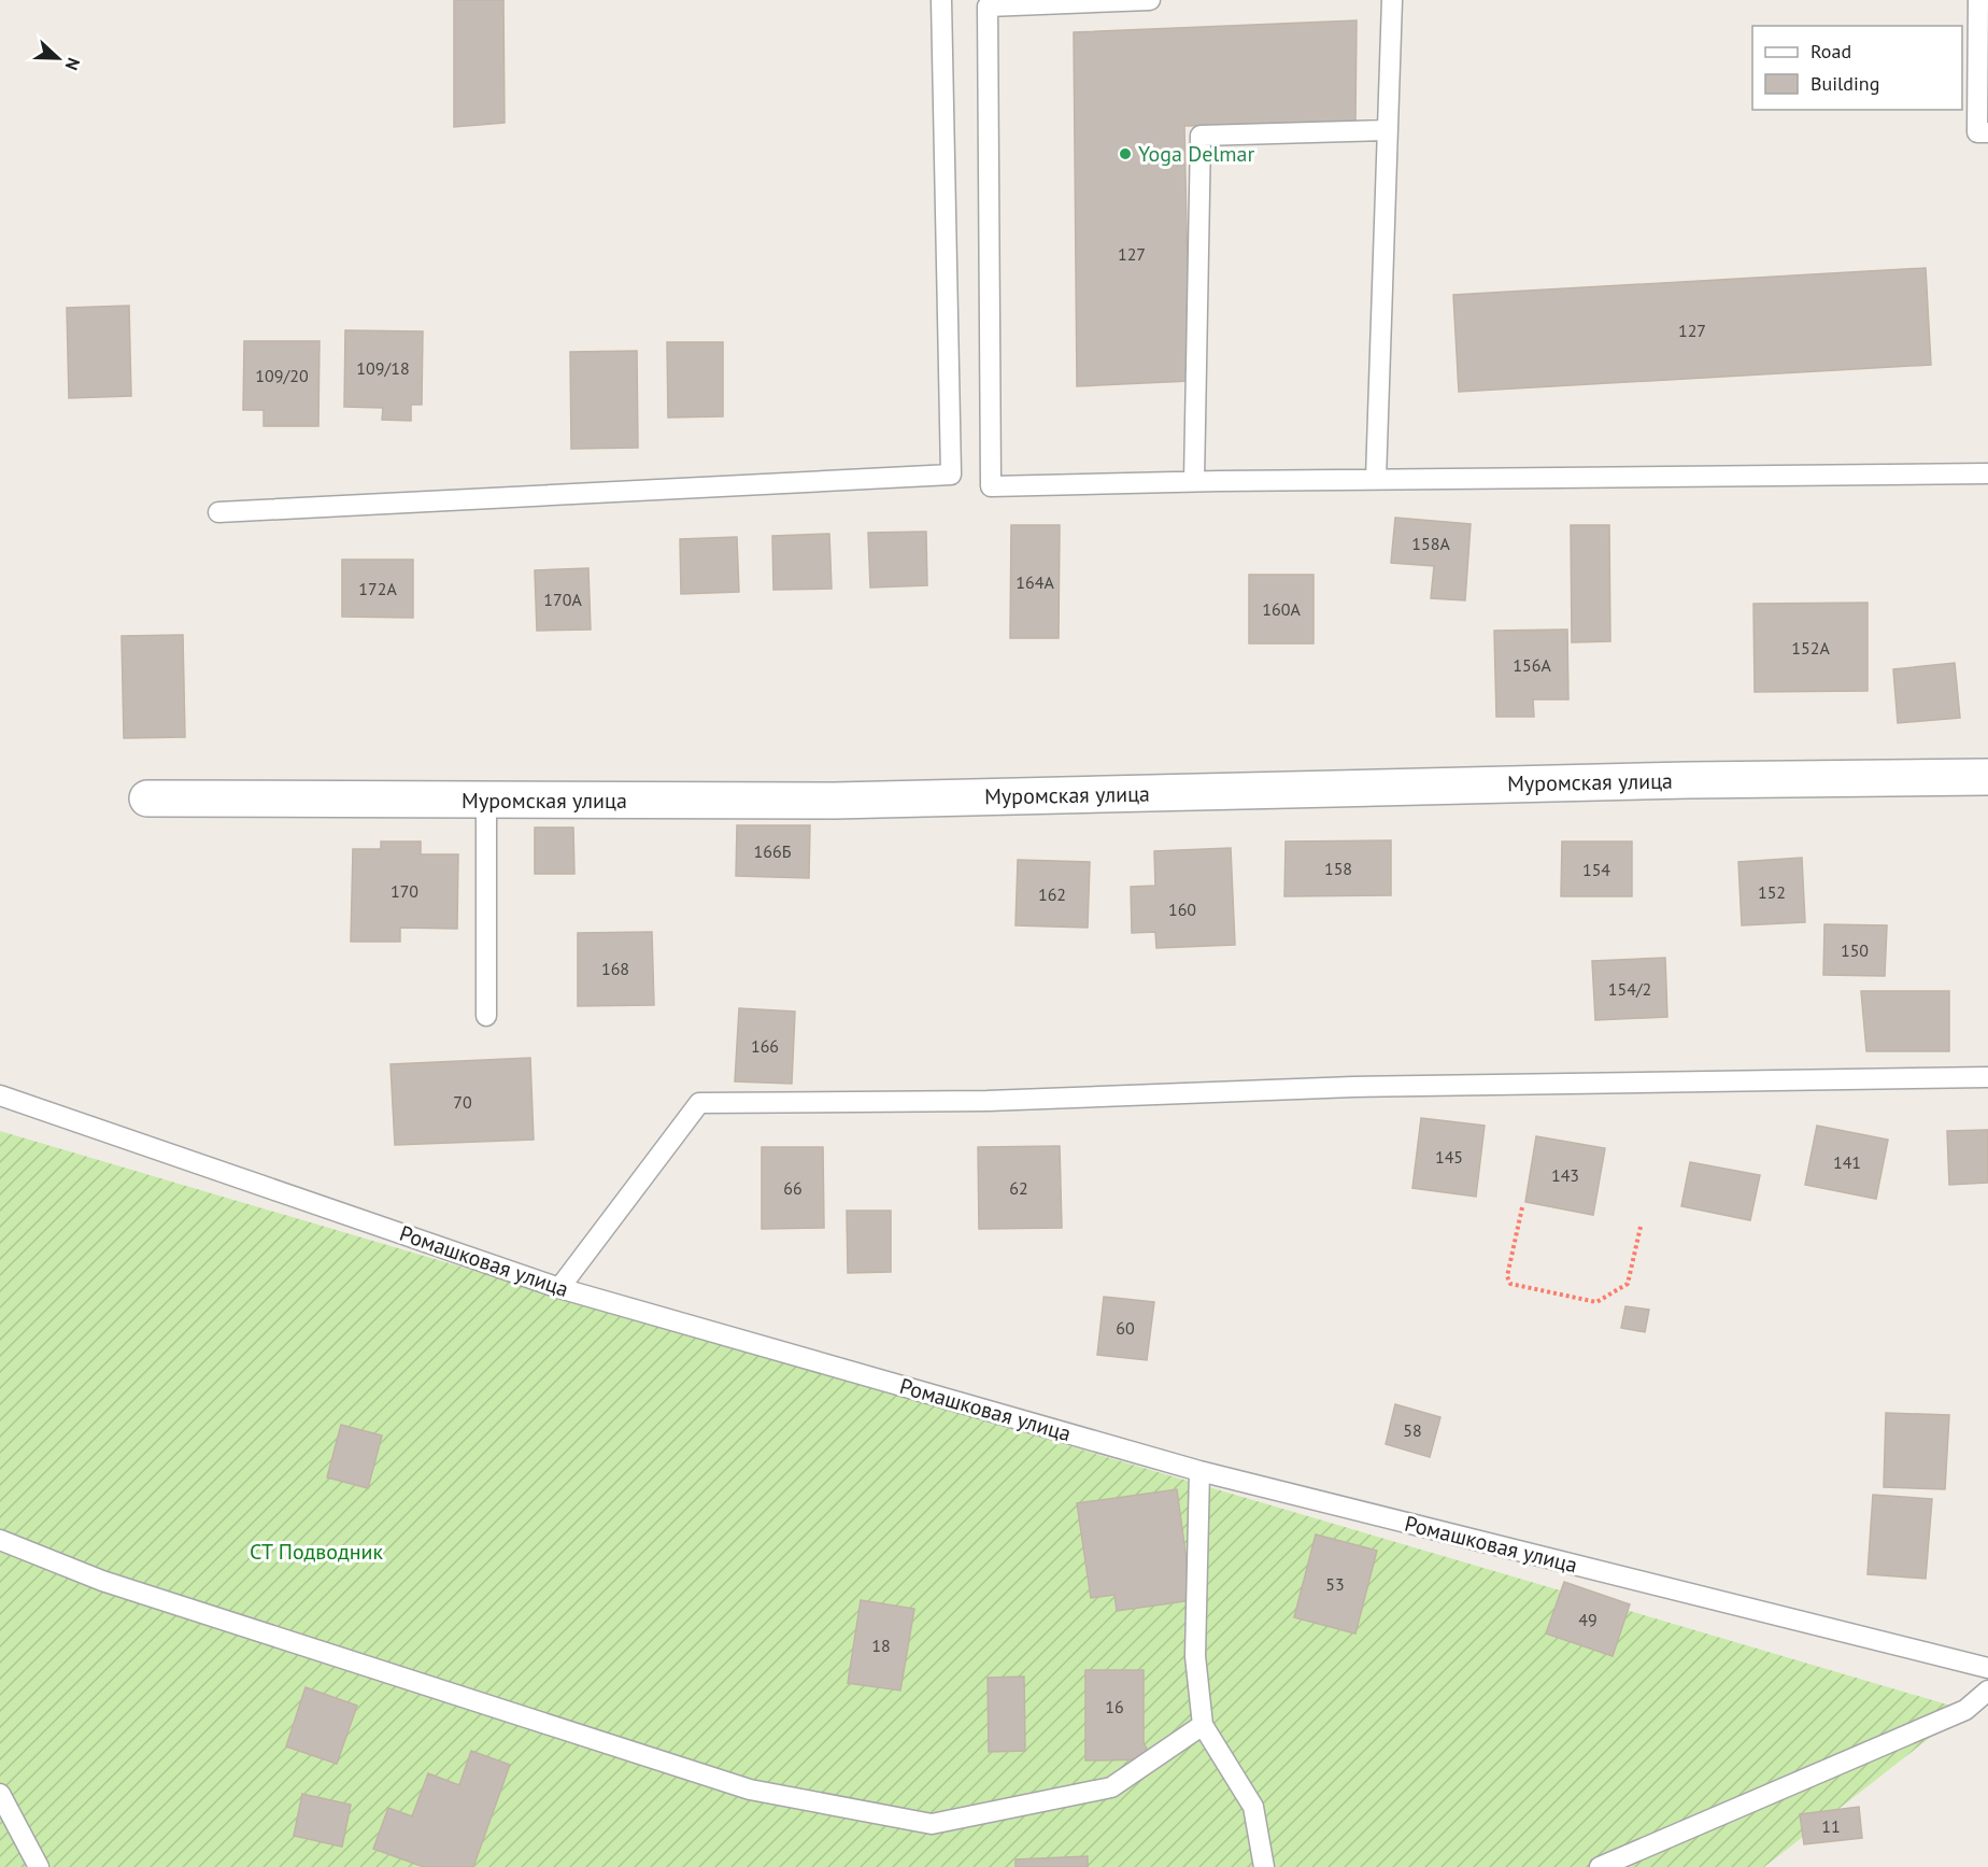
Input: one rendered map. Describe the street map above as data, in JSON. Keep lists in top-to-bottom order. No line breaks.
{"streets":{"street":["Муромская улица"],"lane":["Ромашковая улица"]},"parks":["СТ Подводник"],"places":["Yoga Delmar"],"house_numbers":["127","127","109/18","109/20","158А","164А","172А","170А","160А","152А","156А","166Б","158","154","170","152","162","160","150","168","154/2","166","70","145","141","143","66","62","60","58","53","49","18","16","11"],"legend":["Road","Building"],"north":"right"}
